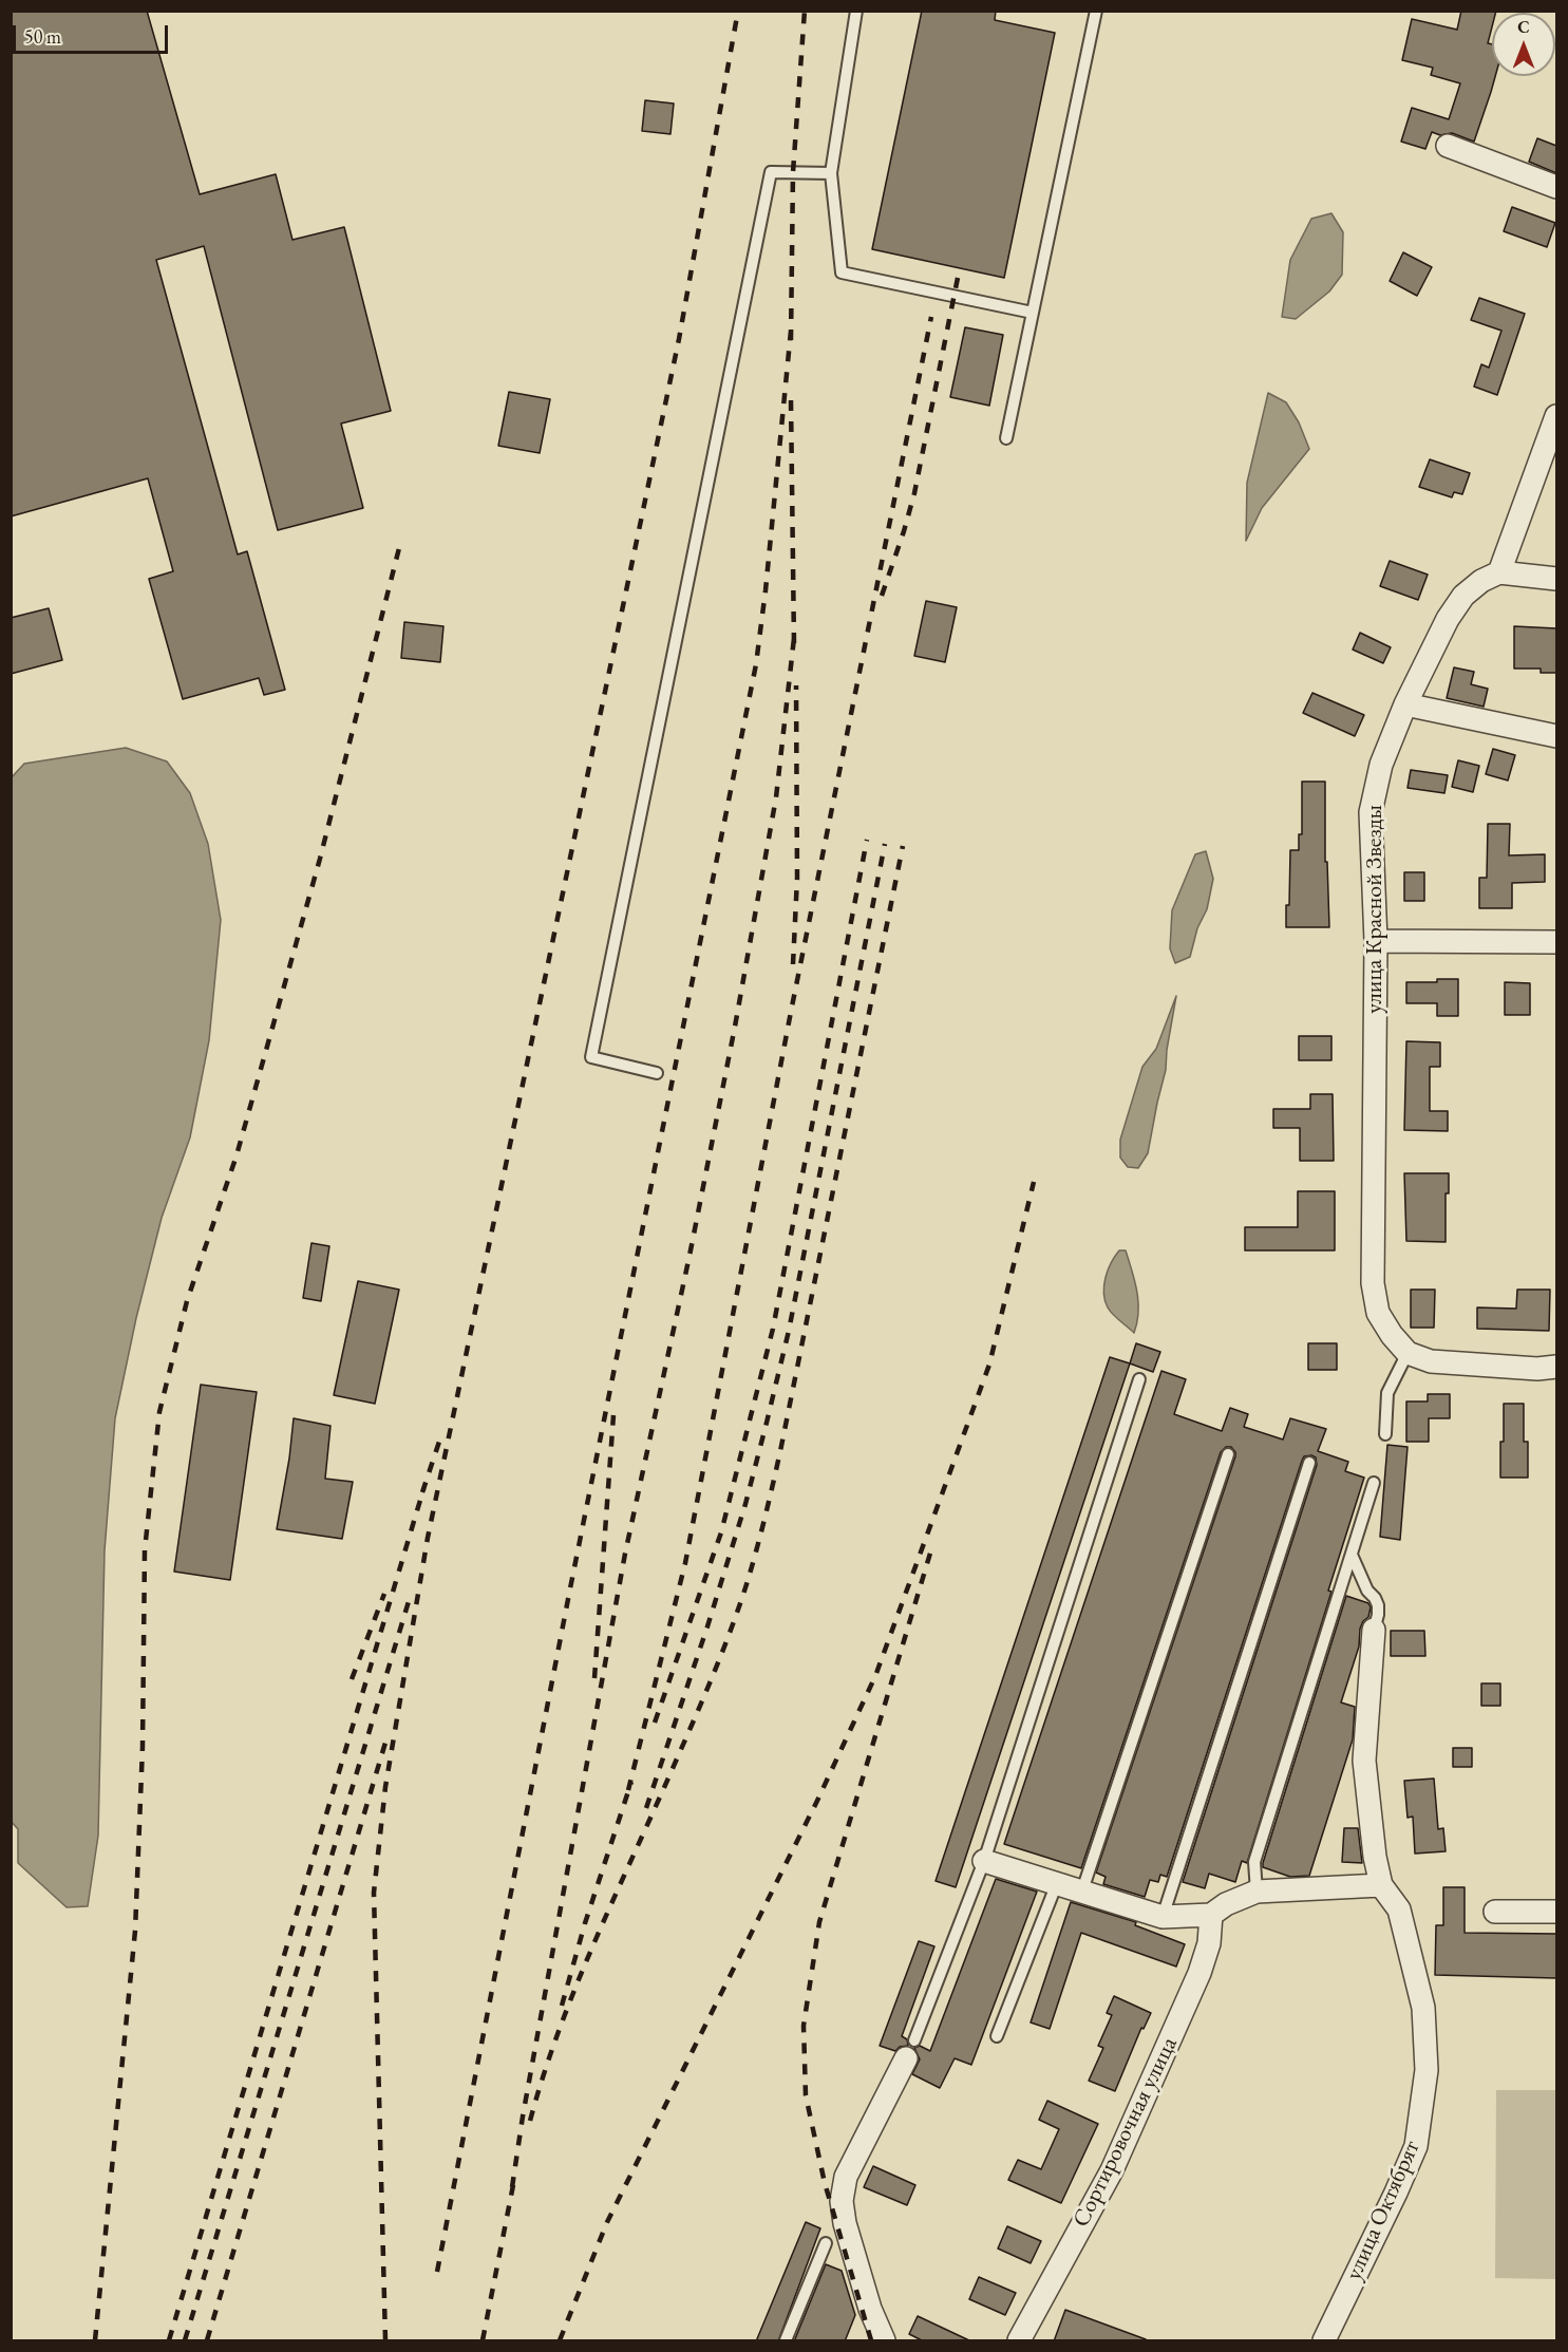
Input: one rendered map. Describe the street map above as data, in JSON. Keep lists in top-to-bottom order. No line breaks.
{"streets":{"street":["улица Красной Звезды","Сортировочная улица","улица Октябрят"]},"scale_bar":"50 m","north":"top"}
